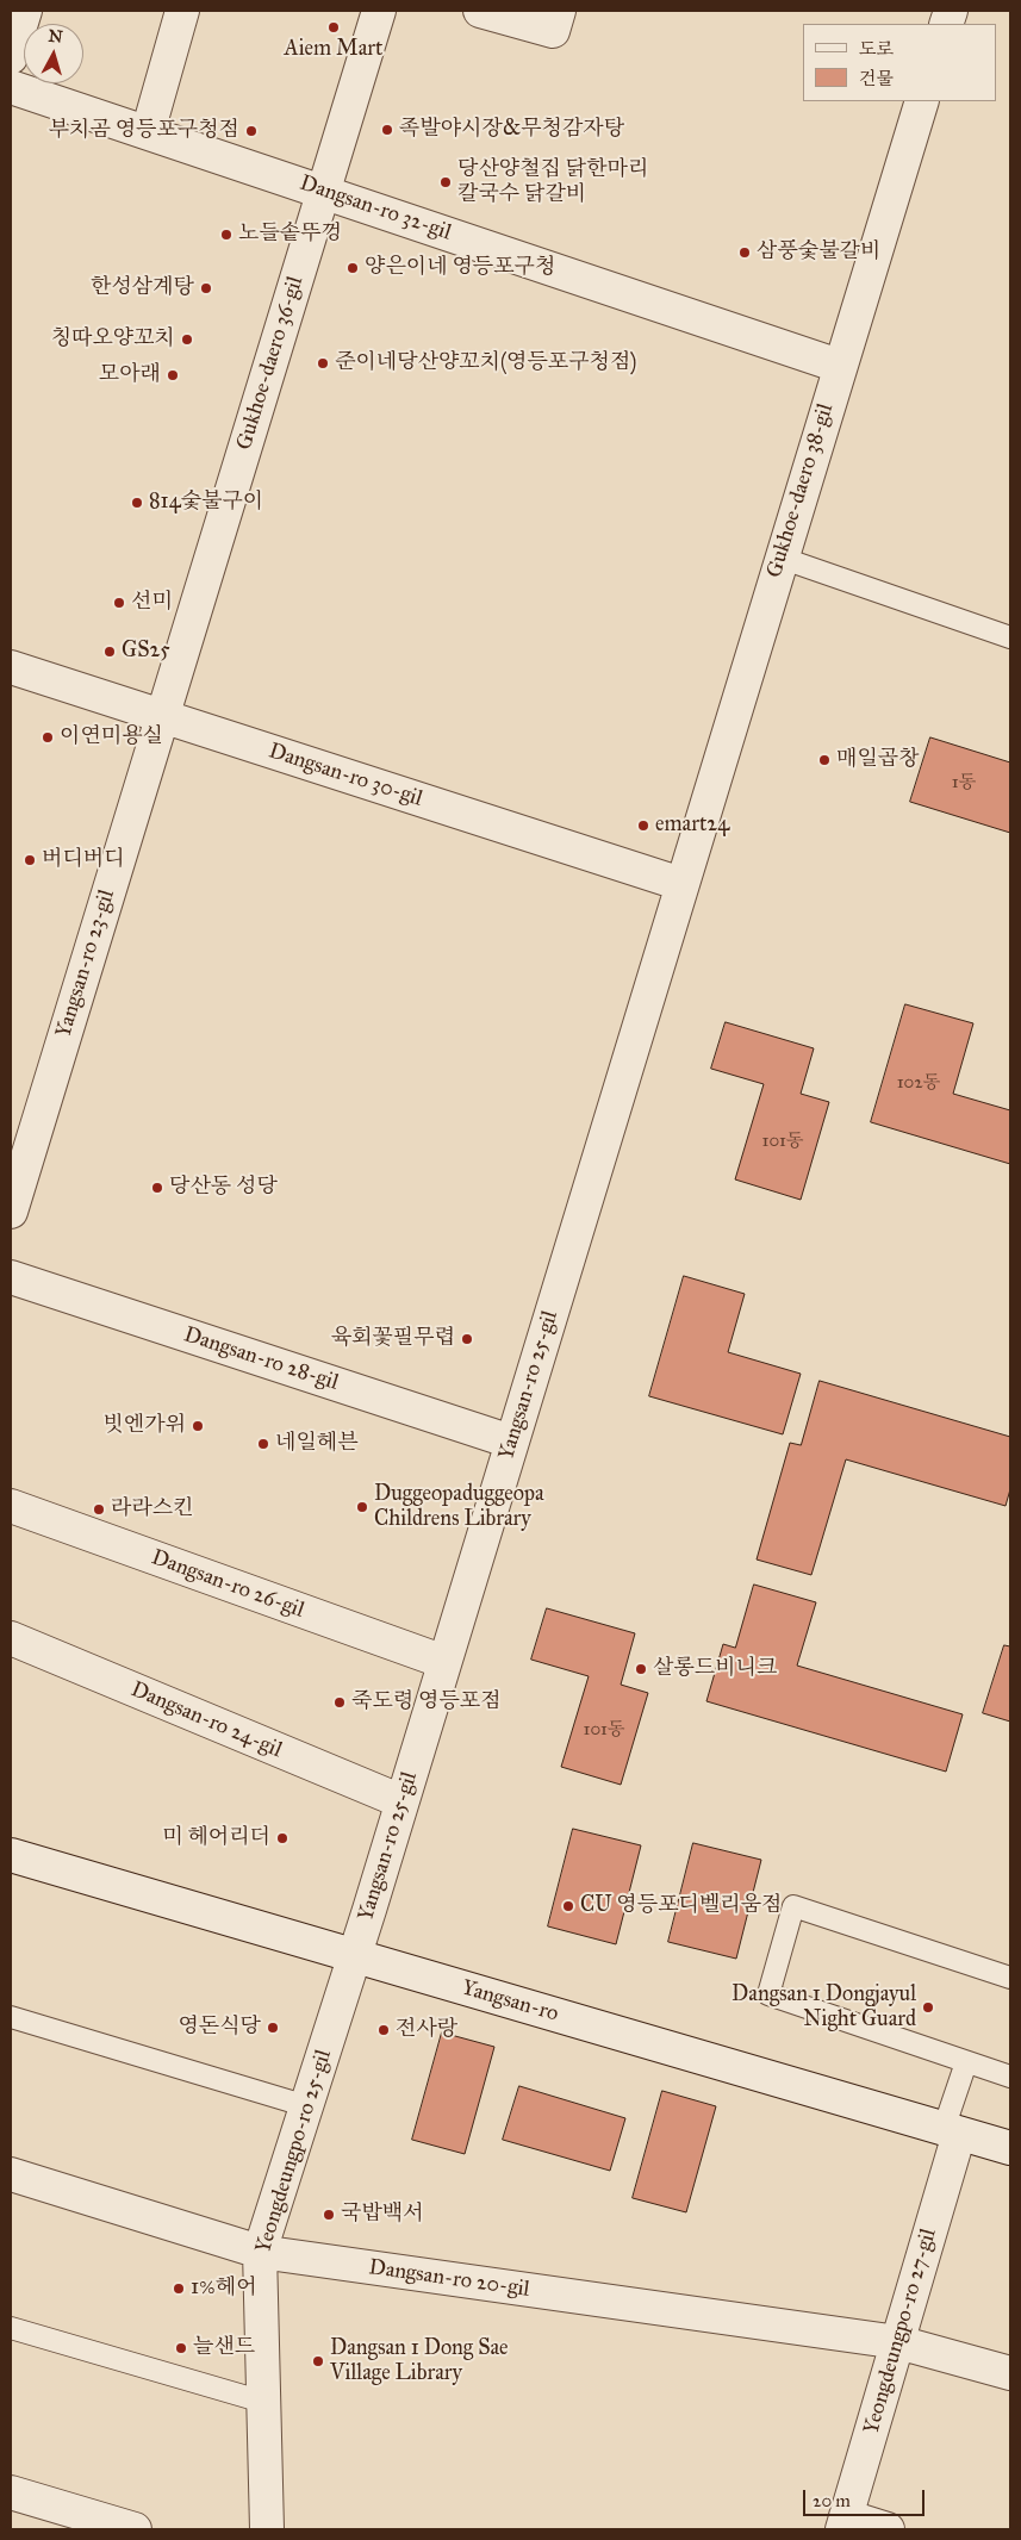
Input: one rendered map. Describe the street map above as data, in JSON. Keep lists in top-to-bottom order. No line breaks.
{"streets":{"street":["Dangsan-ro 32-gil","Gukhoe-daero 36-gil","Gukhoe-daero 38-gil","Dangsan-ro 30-gil","Yangsan-ro 23-gil","Dangsan-ro 28-gil","Yangsan-ro 25-gil","Dangsan-ro 26-gil","Dangsan-ro 24-gil","Yangsan-ro","Yeongdeungpo-ro 25-gil","Dangsan-ro 20-gil","Yeongdeungpo-ro 27-gil"]},"crossings":[["Dangsan-ro 32-gil","Gukhoe-daero 36-gil"],["Dangsan-ro 32-gil","Gukhoe-daero 38-gil"],["Gukhoe-daero 36-gil","Dangsan-ro 30-gil"],["Gukhoe-daero 36-gil","Yangsan-ro 23-gil"],["Gukhoe-daero 38-gil","Dangsan-ro 30-gil"],["Gukhoe-daero 38-gil","Yangsan-ro 25-gil"],["Dangsan-ro 30-gil","Yangsan-ro 23-gil"],["Dangsan-ro 30-gil","Yangsan-ro 25-gil"],["Dangsan-ro 28-gil","Yangsan-ro 25-gil"],["Yangsan-ro 25-gil","Dangsan-ro 26-gil"],["Yangsan-ro 25-gil","Dangsan-ro 24-gil"],["Yangsan-ro 25-gil","Yangsan-ro"],["Yangsan-ro 25-gil","Yeongdeungpo-ro 25-gil"],["Yangsan-ro","Yeongdeungpo-ro 25-gil"],["Yangsan-ro","Yeongdeungpo-ro 27-gil"],["Yeongdeungpo-ro 25-gil","Dangsan-ro 20-gil"],["Dangsan-ro 20-gil","Yeongdeungpo-ro 27-gil"]],"places":["Aiem Mart","족발야시장&무청감자탕","부치곰 영등포구청점","당산양철집 닭한마리 칼국수 닭갈비","노들솥뚜껑","삼풍숯불갈비","양은이네 영등포구청","한성삼계탕","칭따오양꼬치","준이네당산양꼬치(영등포구청점)","모아래","814숯불구이","선미","GS25","이연미용실","매일곱창","emart24","버디버디","당산동 성당","육회꽃필무렵","빗엔가위","네일헤븐","Duggeopaduggeopa Childrens Library","라라스킨","살롱드비니크","죽도령 영등포점","미 헤어리더","CU 영등포디벨리움점","Dangsan 1 Dongjayul Night Guard","영돈식당","전사랑","국밥백서","1%헤어","늘샌드","Dangsan 1 Dong Sae Village Library"],"house_numbers":["1동","102동","101동","101동"],"legend":["도로","건물"],"scale_bar":"20 m","north":"top"}
